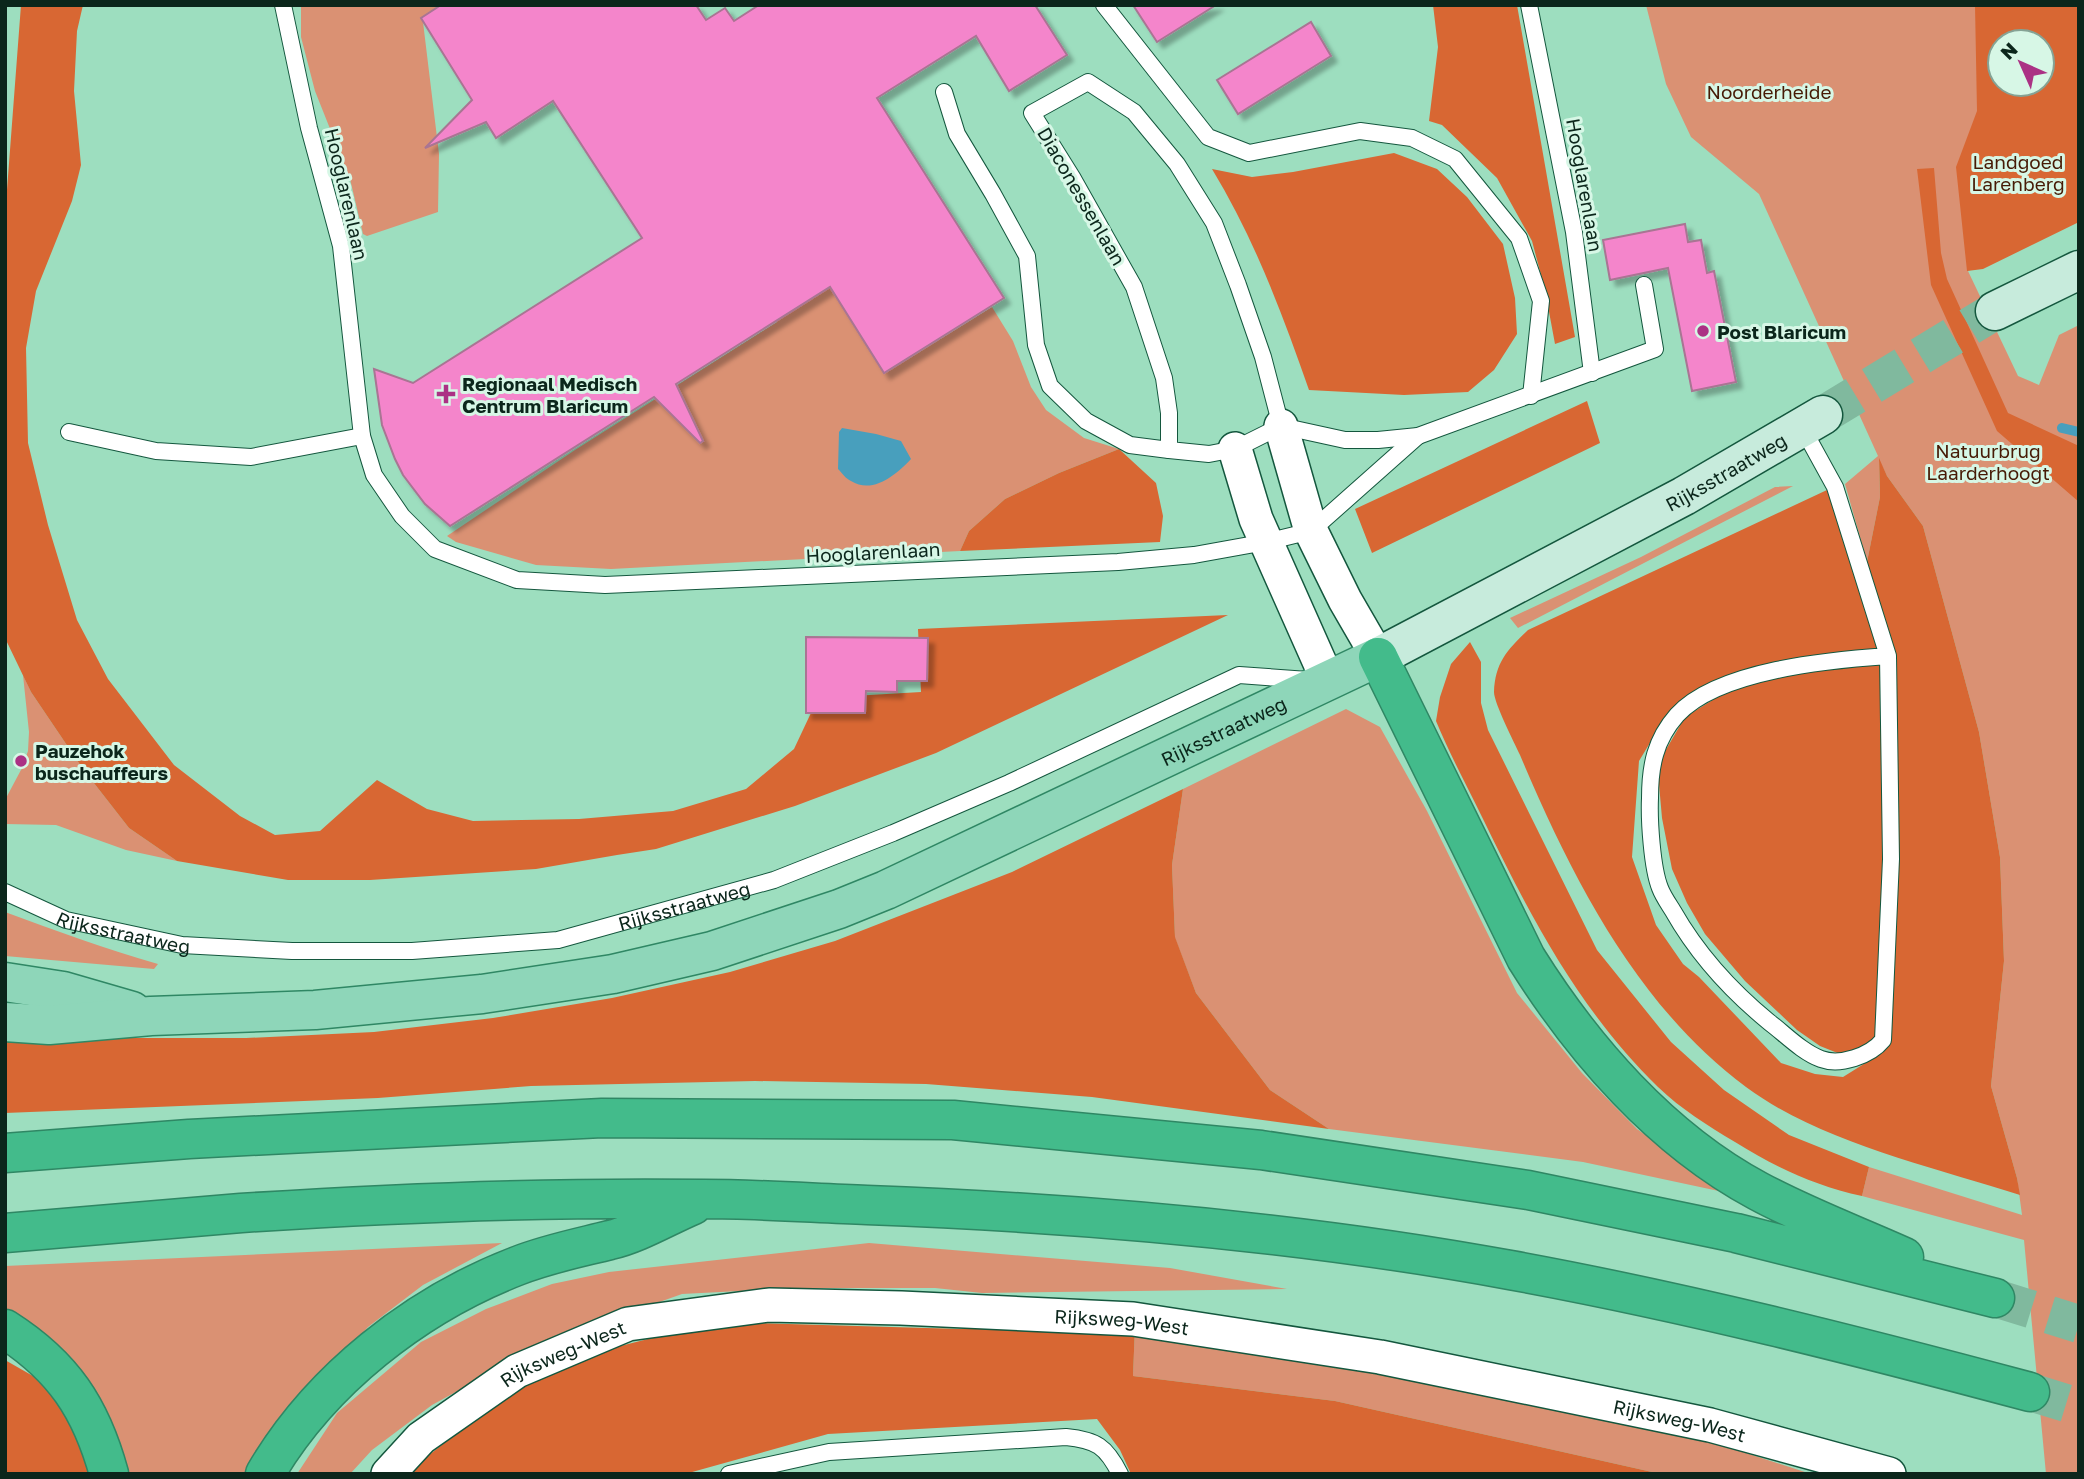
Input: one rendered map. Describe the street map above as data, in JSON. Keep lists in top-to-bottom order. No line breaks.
{"streets":{"main road":["Rijksstraatweg"],"street":["Diaconessenlaan","Rijksweg-West"],"lane":["Hooglarenlaan"]},"crossings":[["Hooglarenlaan","Diaconessenlaan"],["Diaconessenlaan","Rijksstraatweg"]],"parks":["Noorderheide","Landgoed Larenberg","Natuurbrug Laarderhoogt"],"places":{"other":["Post Blaricum","Pauzehok buschauffeurs"],"health":["Regionaal Medisch Centrum Blaricum"]},"north":"top left"}
